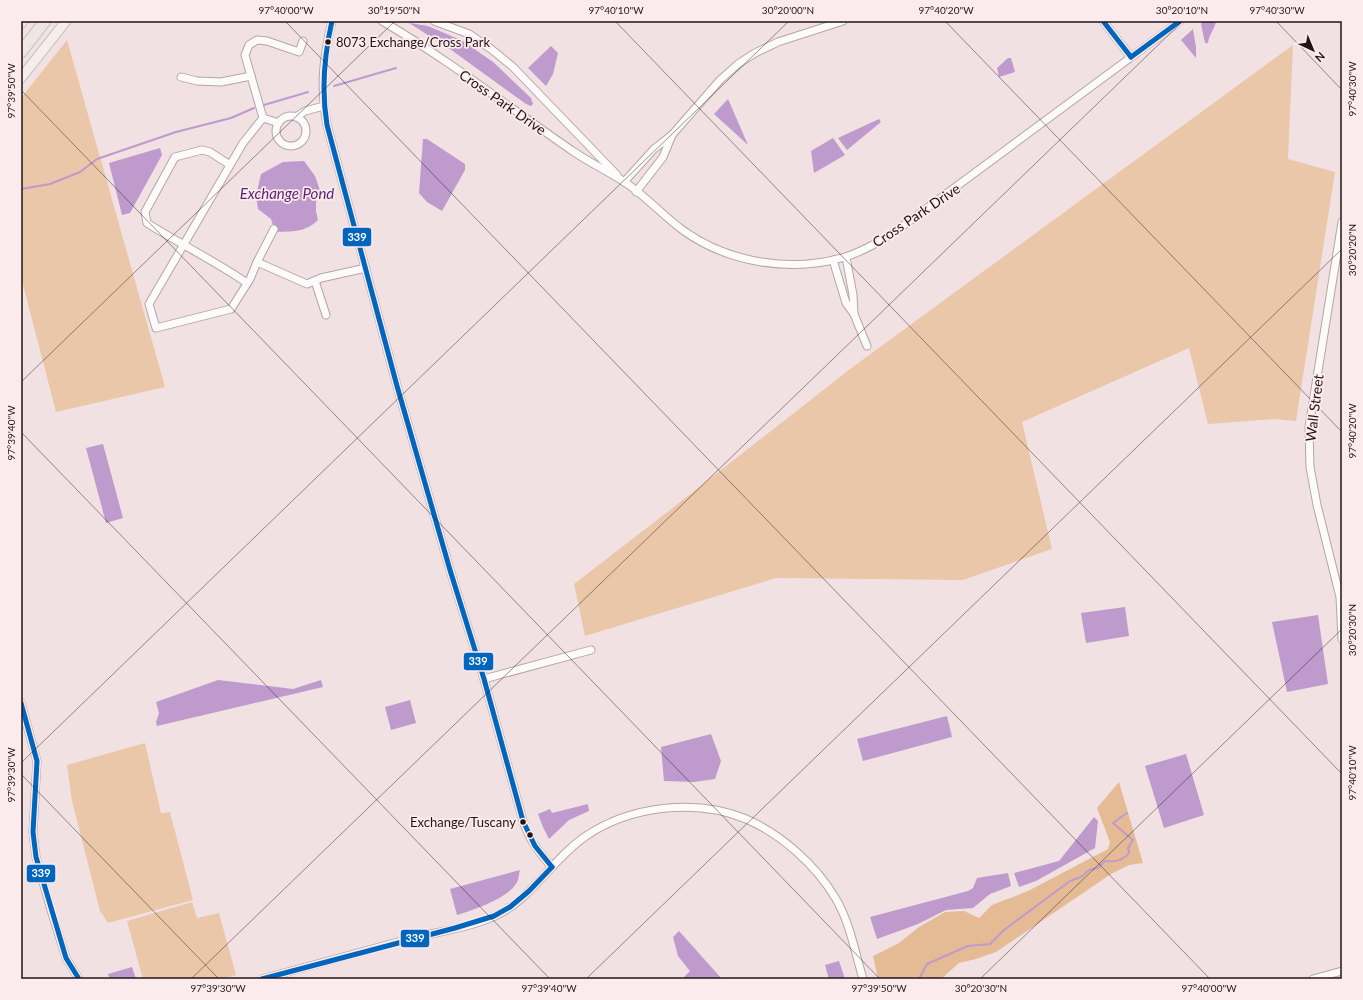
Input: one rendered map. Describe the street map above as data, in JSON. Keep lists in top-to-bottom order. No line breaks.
{"streets":{"street":["Cross Park Drive","Wall Street"]},"water":["Exchange Pond"],"places":["8073 Exchange/Cross Park","Exchange/Tuscany"],"lines":["transit line 339"],"north":"bottom right","coordinates":["97°40'00\"W","30°19'50\"N","97°40'10\"W","30°20'00\"N","97°40'20\"W","30°20'10\"N","97°40'30\"W","97°39'50\"W","30°20'20\"N","97°39'40\"W","30°20'30\"N","97°39'30\"W"]}
